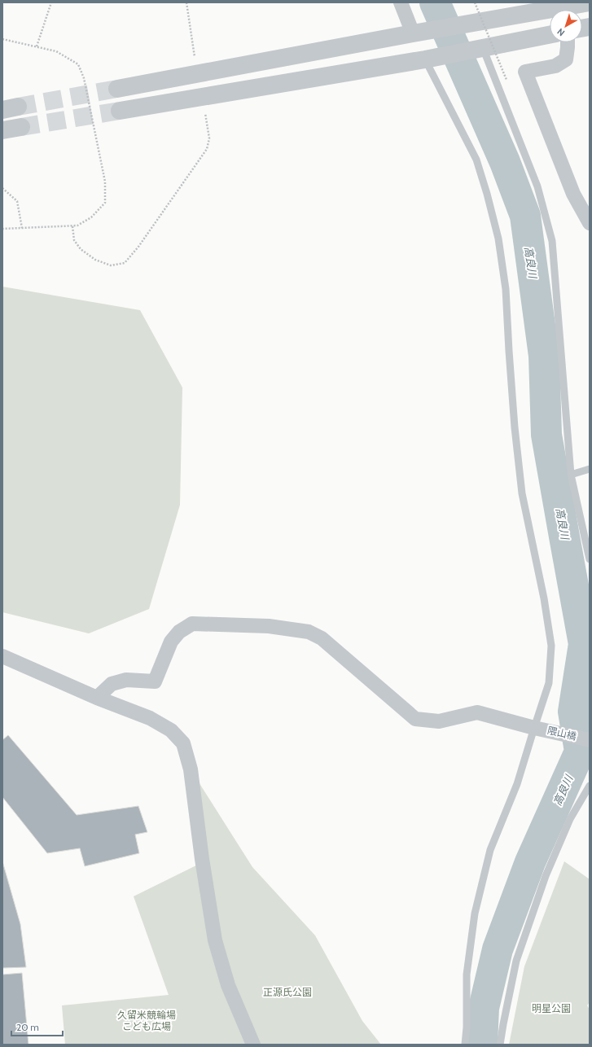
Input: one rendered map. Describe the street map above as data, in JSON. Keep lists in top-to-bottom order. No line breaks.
{"streets":{"street":["隈山橋"]},"water":["高良川"],"parks":["正源氏公園","明星公園","久留米競輪場 こども広場"],"scale_bar":"20 m","north":"bottom left"}
